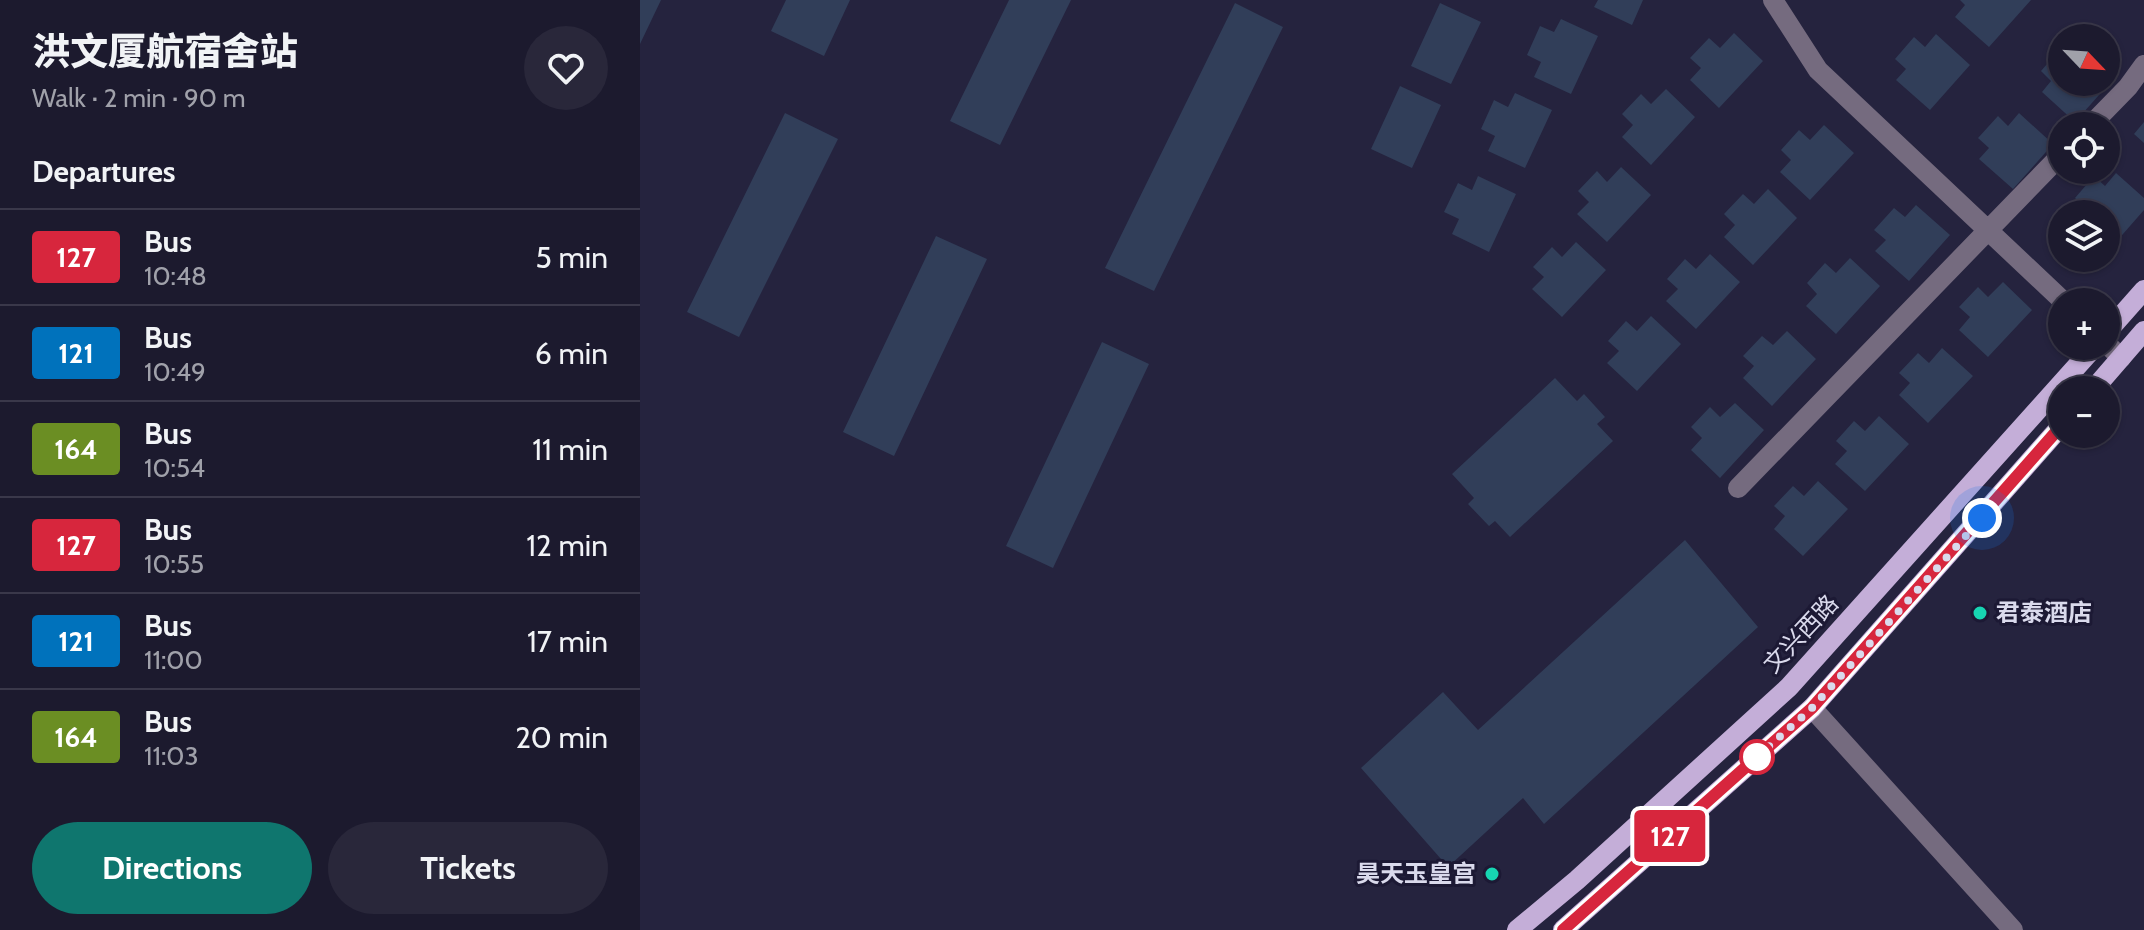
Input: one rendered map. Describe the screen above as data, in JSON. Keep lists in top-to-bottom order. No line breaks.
{"streets":{"main road":["文兴西路"]},"places":["君泰酒店","昊天玉皇宫"],"lines":["bus line 127"],"north":"bottom right","page":{"heading":[["洪文厦航宿舍站","Walk · 2 min · 90 m"],"Departures"],"on_map":"127","map_buttons":["+","−"],"list":[{"mark":"127","name":"Bus","note":"10:48","value":"5 min"},{"mark":"121","name":"Bus","note":"10:49","value":"6 min"},{"mark":"164","name":"Bus","note":"10:54","value":"11 min"},{"mark":"127","name":"Bus","note":"10:55","value":"12 min"},{"mark":"121","name":"Bus","note":"11:00","value":"17 min"},{"mark":"164","name":"Bus","note":"11:03","value":"20 min"}],"buttons":["Directions","Tickets"]}}
